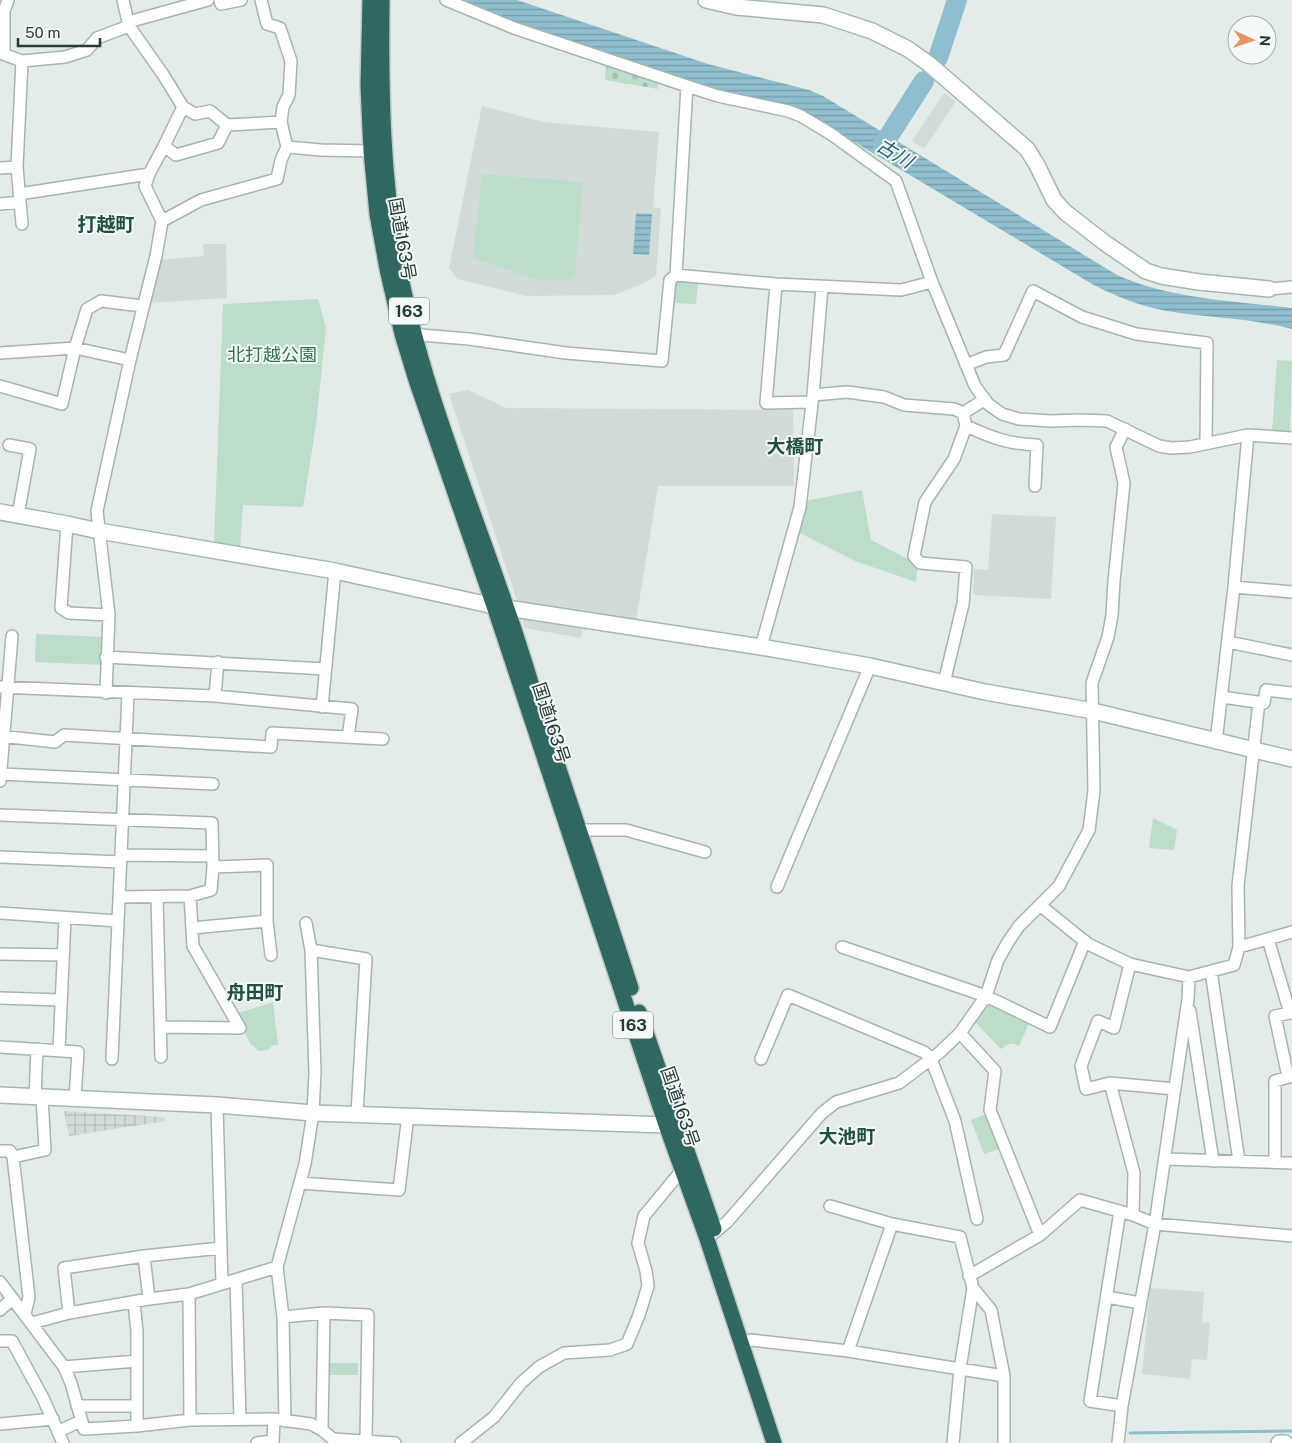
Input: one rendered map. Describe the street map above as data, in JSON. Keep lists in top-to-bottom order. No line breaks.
{"streets":{"highway":["国道163号","163"]},"districts":["打越町","大橋町","舟田町","大池町"],"water":["古川"],"parks":["北打越公園"],"scale_bar":"50 m","north":"right"}
